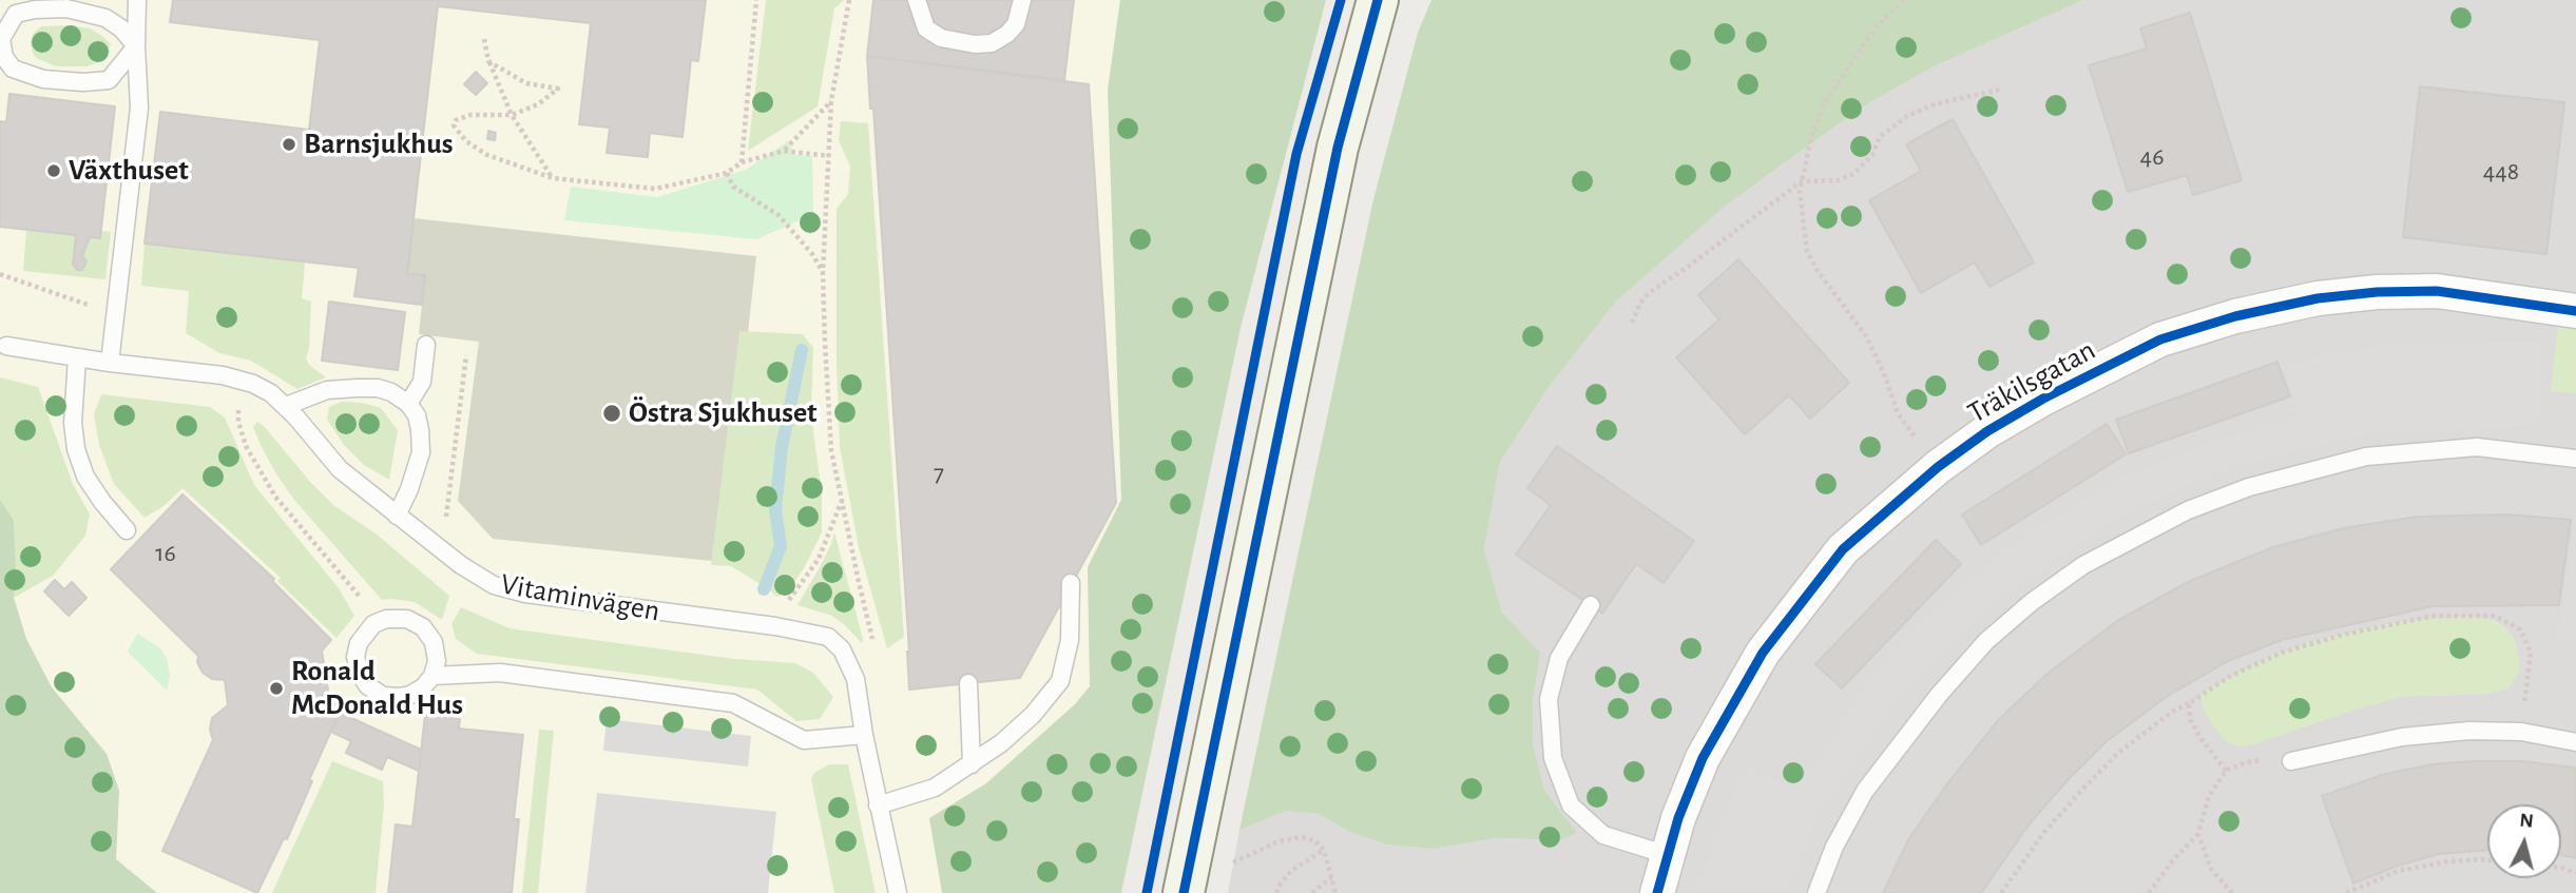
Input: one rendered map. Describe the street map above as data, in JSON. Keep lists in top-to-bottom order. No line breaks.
{"streets":{"street":["Träkilsgatan"],"lane":["Vitaminvägen"]},"places":["Barnsjukhus","Växthuset","Östra Sjukhuset","Ronald McDonald Hus"],"house_numbers":["46","448","7","16"],"north":"top"}
